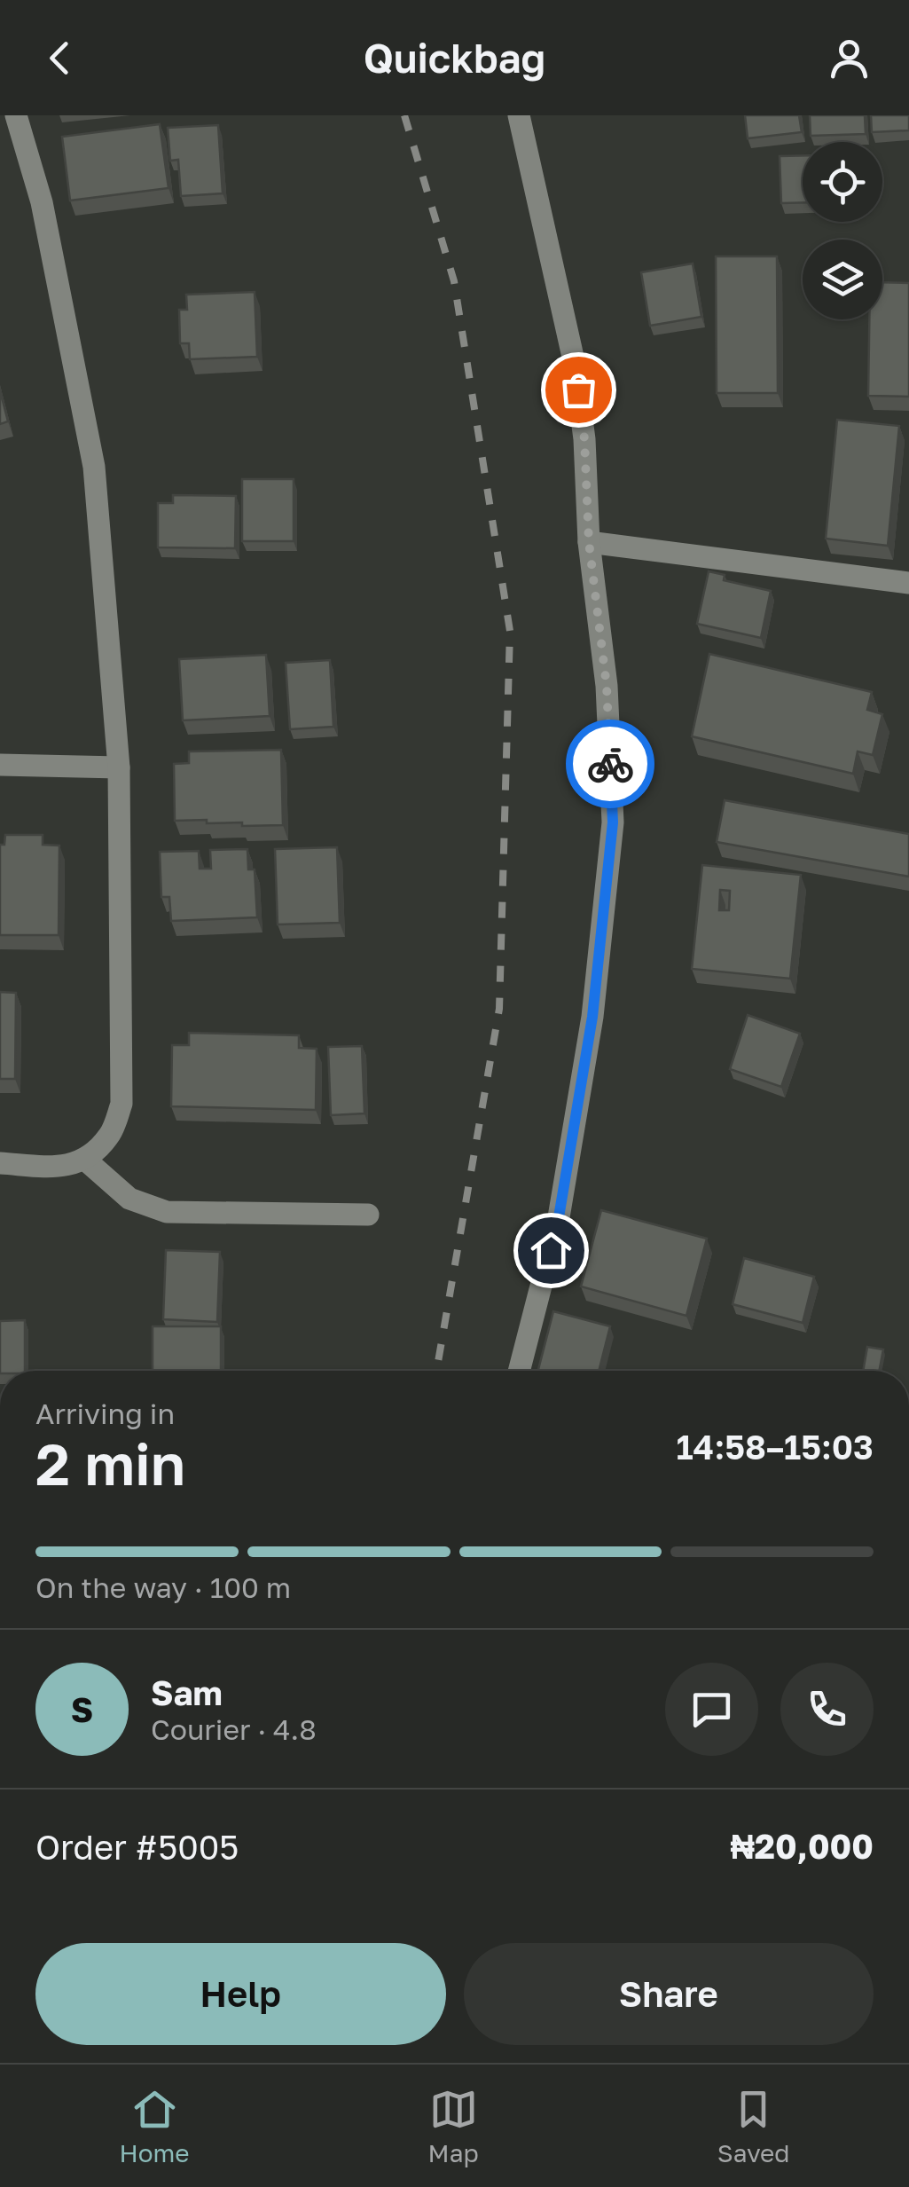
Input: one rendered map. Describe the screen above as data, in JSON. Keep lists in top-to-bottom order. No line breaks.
{"page":{"header":"Quickbag","heading":["2 min","Arriving in","14:58–15:03"],"panel":["Sam","Courier · 4.8","Order #5005","₦20,000"],"bar":"On the way · 100 m","round":"S","buttons":["Help","Share"],"tabs":["Home","Map","Saved"]}}
